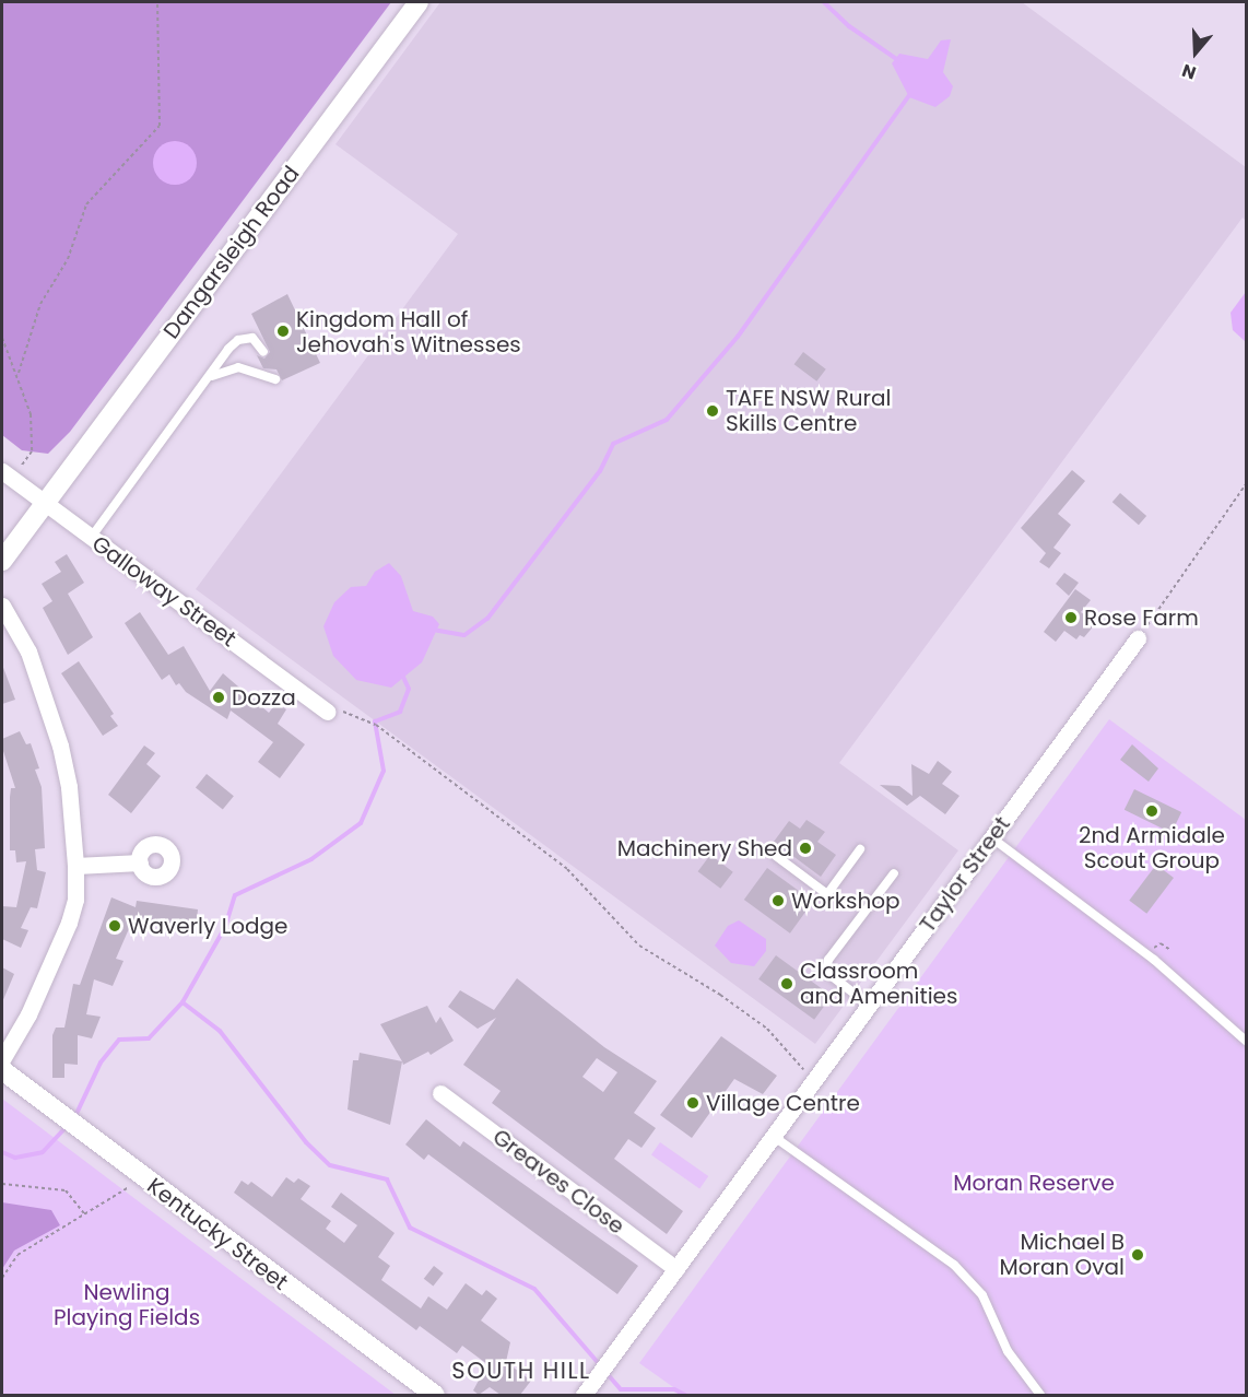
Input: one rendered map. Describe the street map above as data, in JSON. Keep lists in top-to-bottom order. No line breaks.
{"streets":{"street":["Dangarsleigh Road","Galloway Street","Taylor Street","Greaves Close","Kentucky Street"]},"crossings":[["Dangarsleigh Road","Galloway Street"],["Taylor Street","Greaves Close"]],"districts":["SOUTH HILL"],"parks":["Moran Reserve","Newling Playing Fields"],"places":["Kingdom Hall of Jehovah's Witnesses","TAFE NSW Rural Skills Centre","Rose Farm","Dozza","2nd Armidale Scout Group","Machinery Shed","Workshop","Waverly Lodge","Classroom and Amenities","Village Centre","Michael B Moran Oval"],"north":"bottom"}
